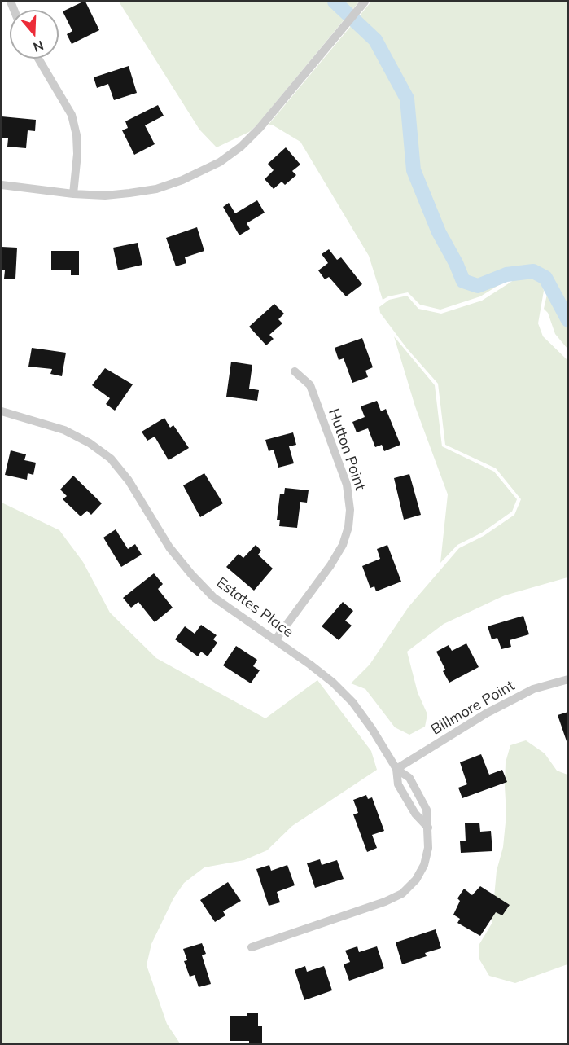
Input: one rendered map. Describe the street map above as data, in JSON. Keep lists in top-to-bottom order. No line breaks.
{"streets":{"street":["Hutton Point","Estates Place","Billmore Point"]},"crossings":[["Hutton Point","Estates Place"],["Estates Place","Billmore Point"]],"north":"bottom"}
